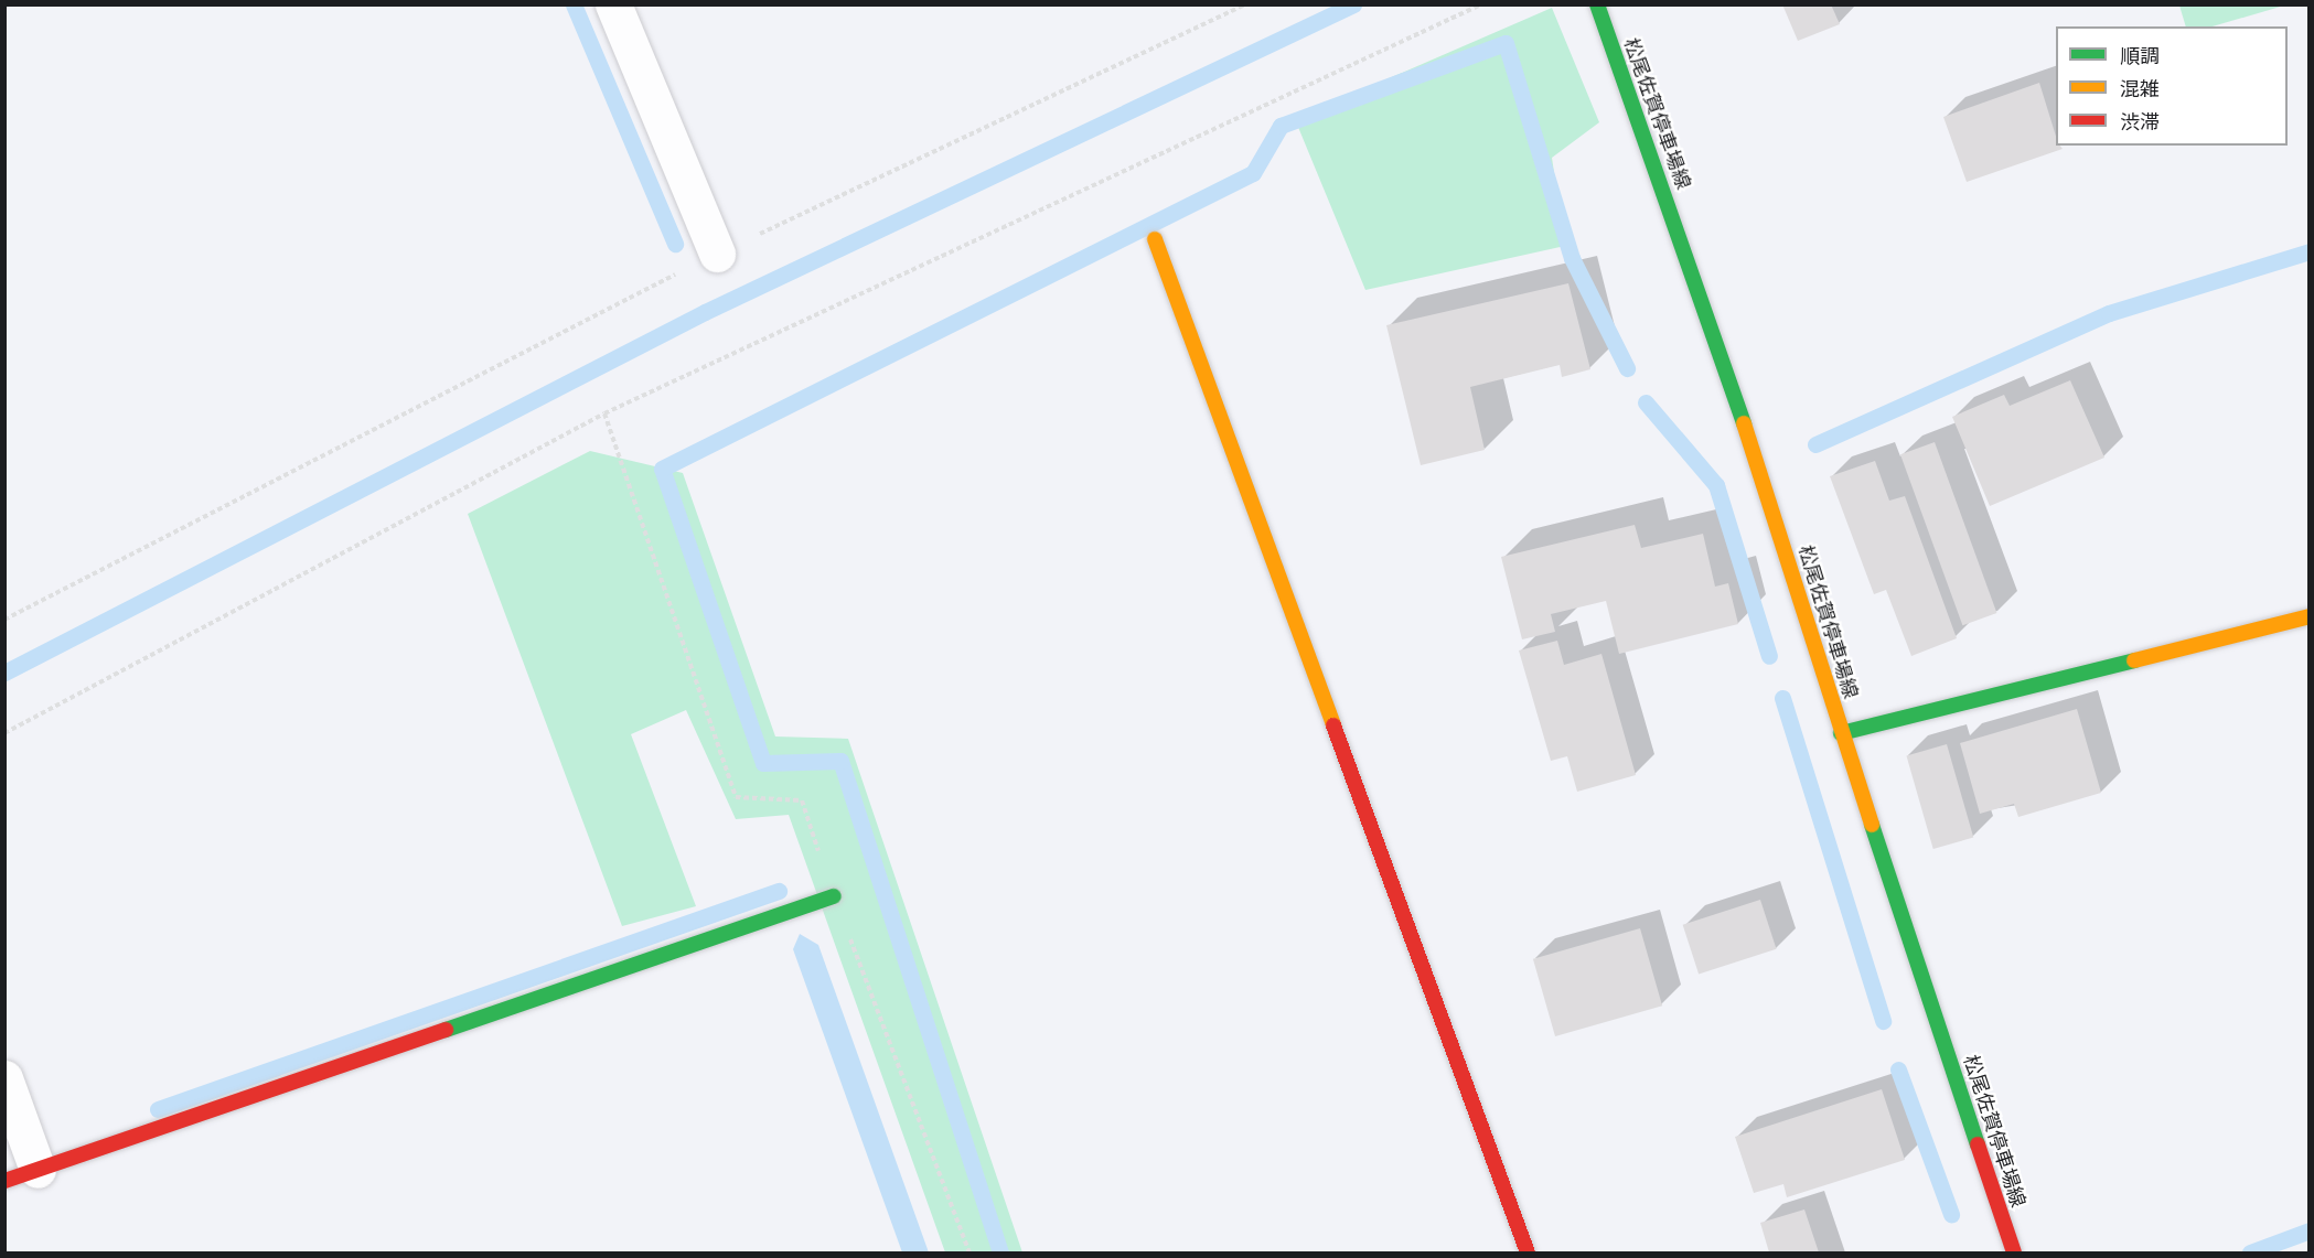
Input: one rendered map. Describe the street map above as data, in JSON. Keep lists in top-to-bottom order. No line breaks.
{"streets":{"street":["松尾佐賀停車場線"]},"legend":["順調","混雑","渋滞"]}
